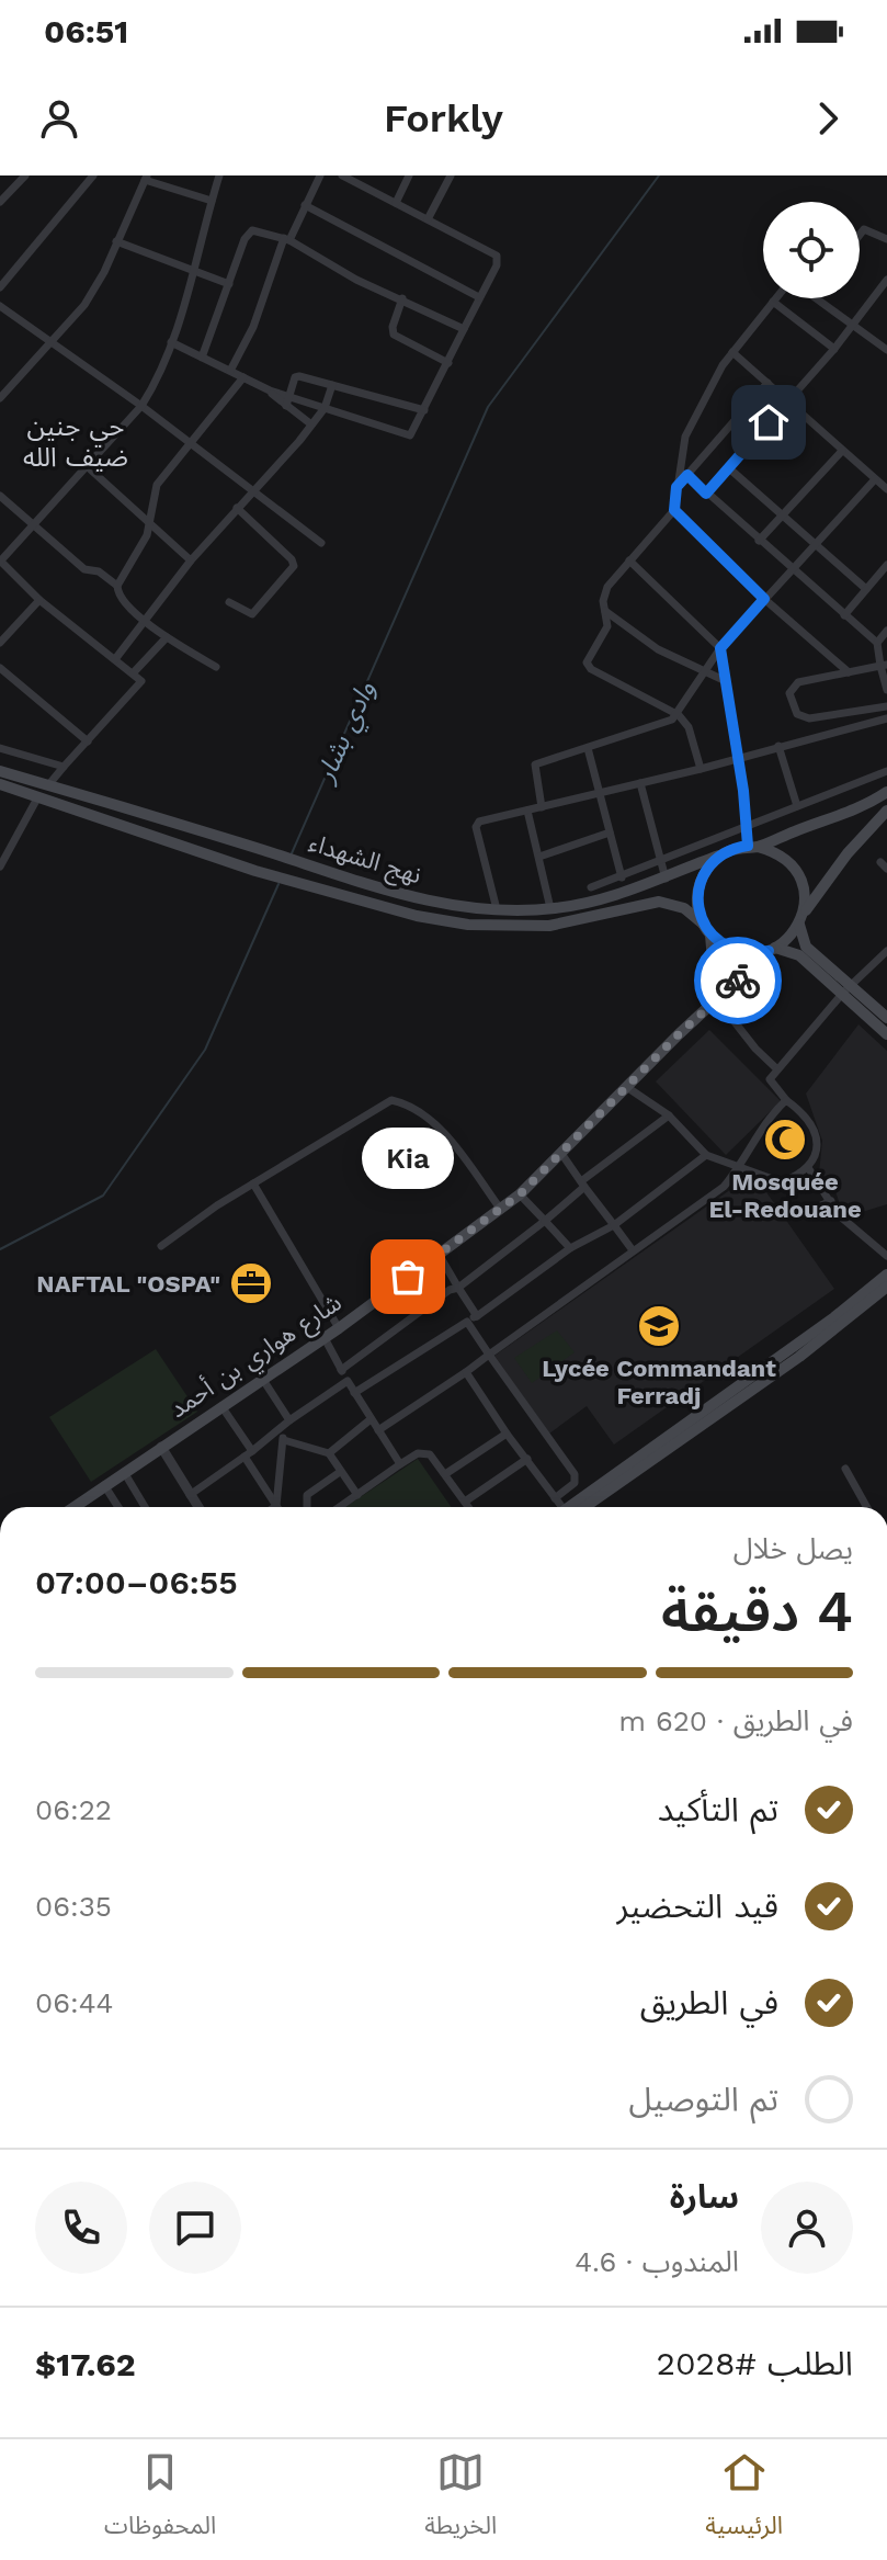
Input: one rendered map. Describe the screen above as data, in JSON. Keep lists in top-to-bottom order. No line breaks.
{"streets":{"main road":["نهج الشهداء","شارع هواري بن أحمد"]},"districts":["حي جنين ضيف الله"],"water":["وادي بشار"],"places":{"mosque":["Mosquée El-Redouane"],"other":["Kia"],"office":["NAFTAL \"OSPA\""],"school or university":["Lycée Commandant Ferradj"]},"page":{"status":"06:51","header":"Forkly","bubble":"Kia","heading":["4 دقيقة","يصل خلال","06:55–07:00"],"panel":["سارة","المندوب · 4.6","الطلب #2028","$17.62"],"bar":"في الطريق · 620 m","list":[["تم التأكيد","06:22"],["قيد التحضير","06:35"],["في الطريق","06:44"],"تم التوصيل"],"tabs":["الرئيسية","الخريطة","المحفوظات"]}}
